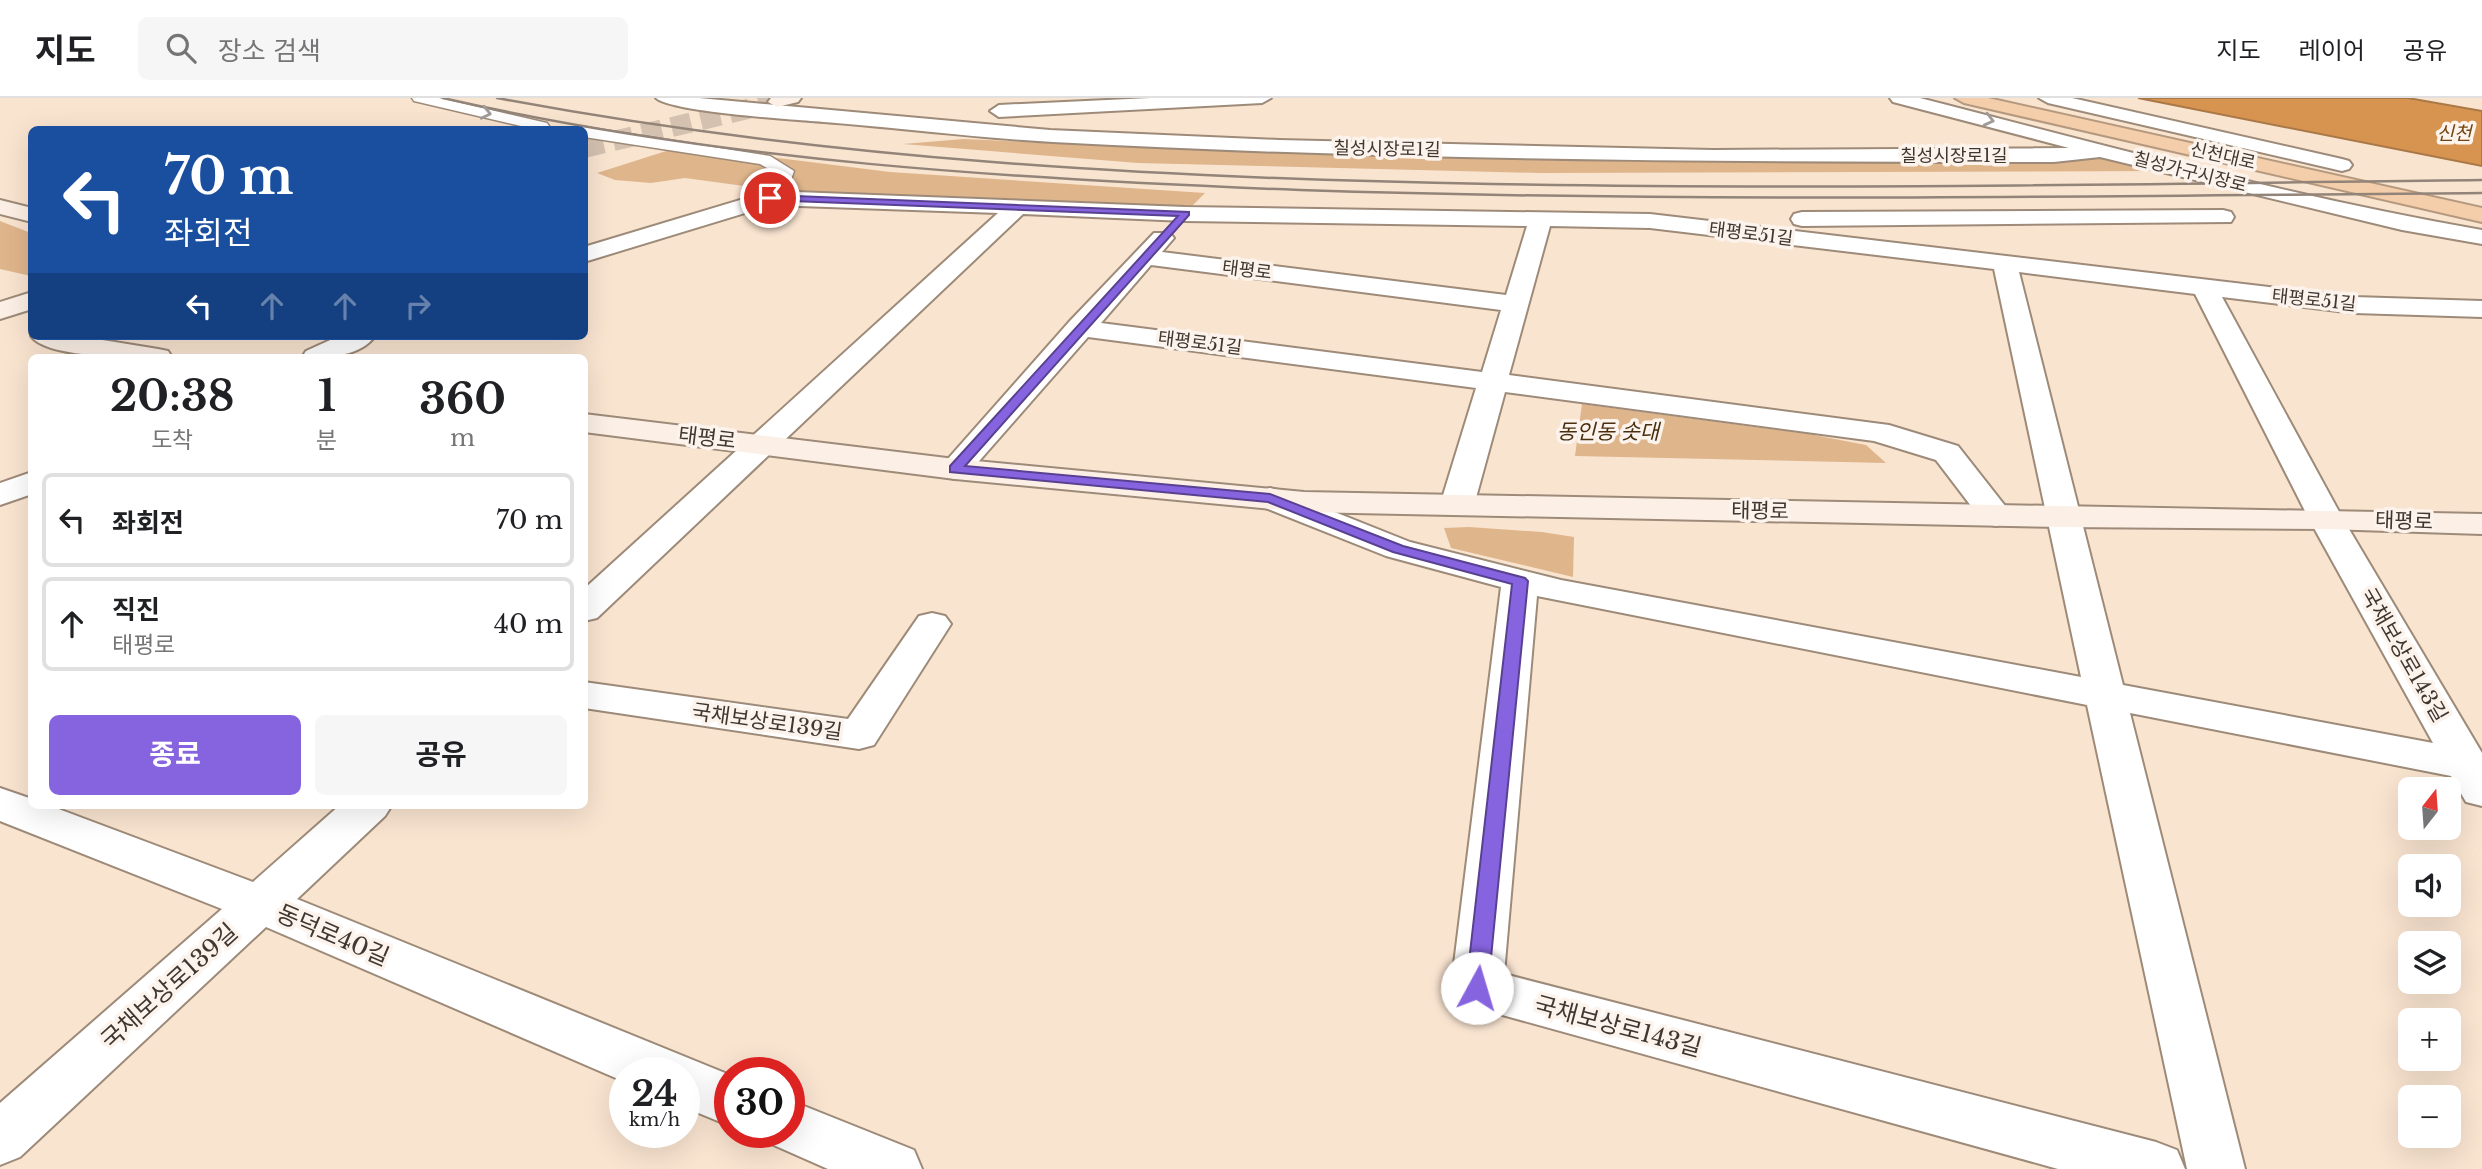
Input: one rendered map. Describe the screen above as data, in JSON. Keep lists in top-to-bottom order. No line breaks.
{"streets":{"highway":["신천대로"],"main road":["태평로"],"street":["칠성시장로1길","칠성가구시장로","태평로51길","국채보상로143길","국채보상로139길","동덕로40길"]},"crossings":[["칠성시장로1길","칠성가구시장로"],["태평로51길","태평로"],["태평로","국채보상로143길"],["국채보상로139길","동덕로40길"]],"water":["신천"],"parks":["동인동 솟대"],"north":"top","page":{"header":"지도","search":"장소 검색","nav":["지도","레이어","공유"],"turn":["70 m","좌회전"],"eta":["20:38","도착","1","분","360","m"],"list":[{"name":"좌회전","value":"70 m"},{"name":"직진","note":"태평로","value":"40 m"}],"buttons":["종료","공유"],"map_buttons":["+","−"],"speed":"24 km/h","limit":"30"}}
